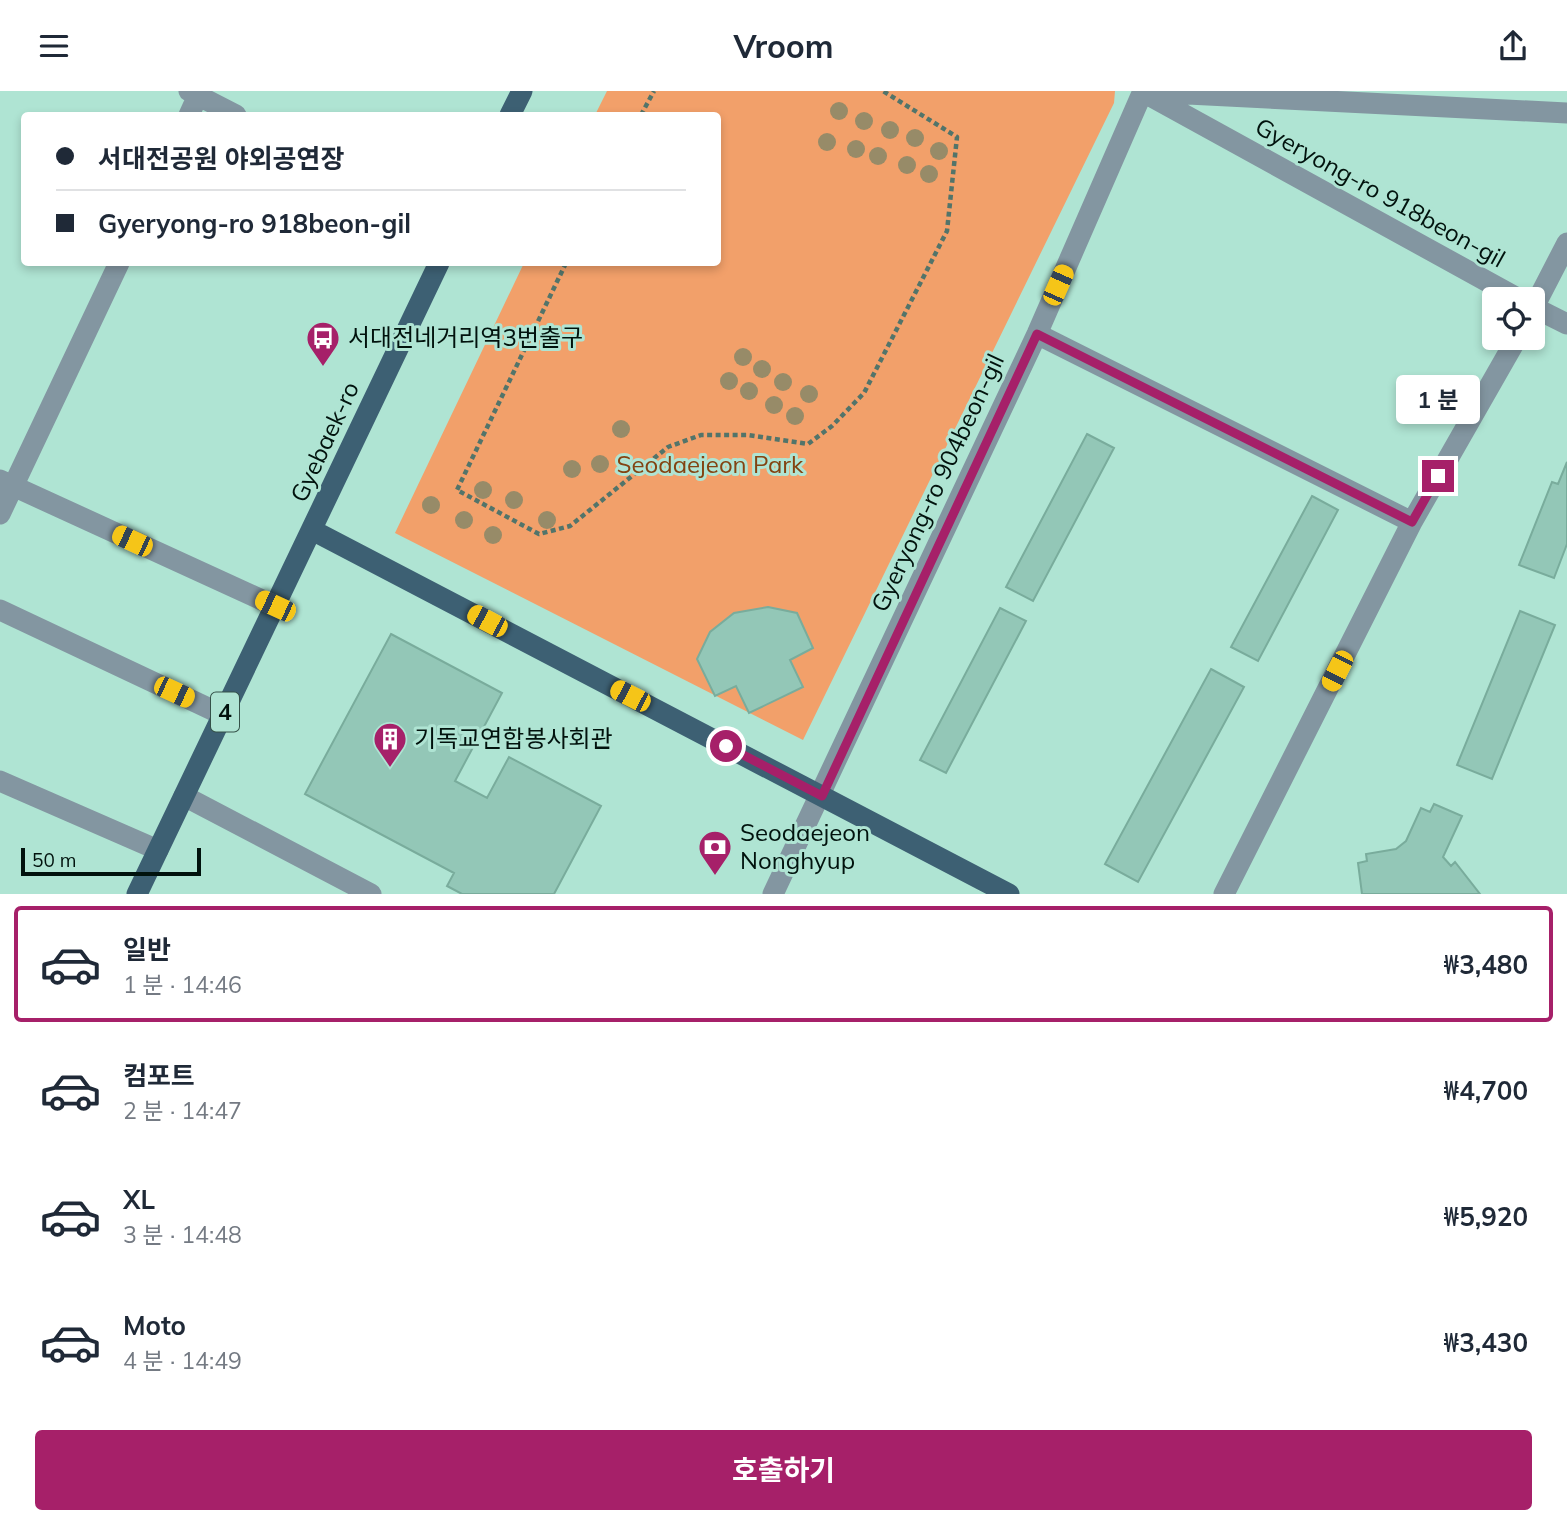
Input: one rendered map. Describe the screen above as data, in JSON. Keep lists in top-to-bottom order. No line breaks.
{"streets":{"main road":["Gyebaek-ro","4"],"street":["Gyeryong-ro 918beon-gil","Gyeryong-ro 904beon-gil"]},"crossings":[["Gyeryong-ro 918beon-gil","Gyeryong-ro 904beon-gil"]],"parks":["Seodaejeon Park"],"places":{"bus stop":["서대전네거리역3번출구"],"building":["기독교연합봉사회관"],"bank":["Seodaejeon Nonghyup"]},"scale_bar":"50 m","page":{"header":"Vroom","banner":["서대전공원 야외공연장","Gyeryong-ro 918beon-gil"],"bubble":"1 분","scale":"50 m","list":[{"name":"일반","note":"1 분 · 14:46","value":"₩3,480"},{"name":"컴포트","note":"2 분 · 14:47","value":"₩4,700"},{"name":"XL","note":"3 분 · 14:48","value":"₩5,920"},{"name":"Moto","note":"4 분 · 14:49","value":"₩3,430"}],"buttons":"호출하기"}}
